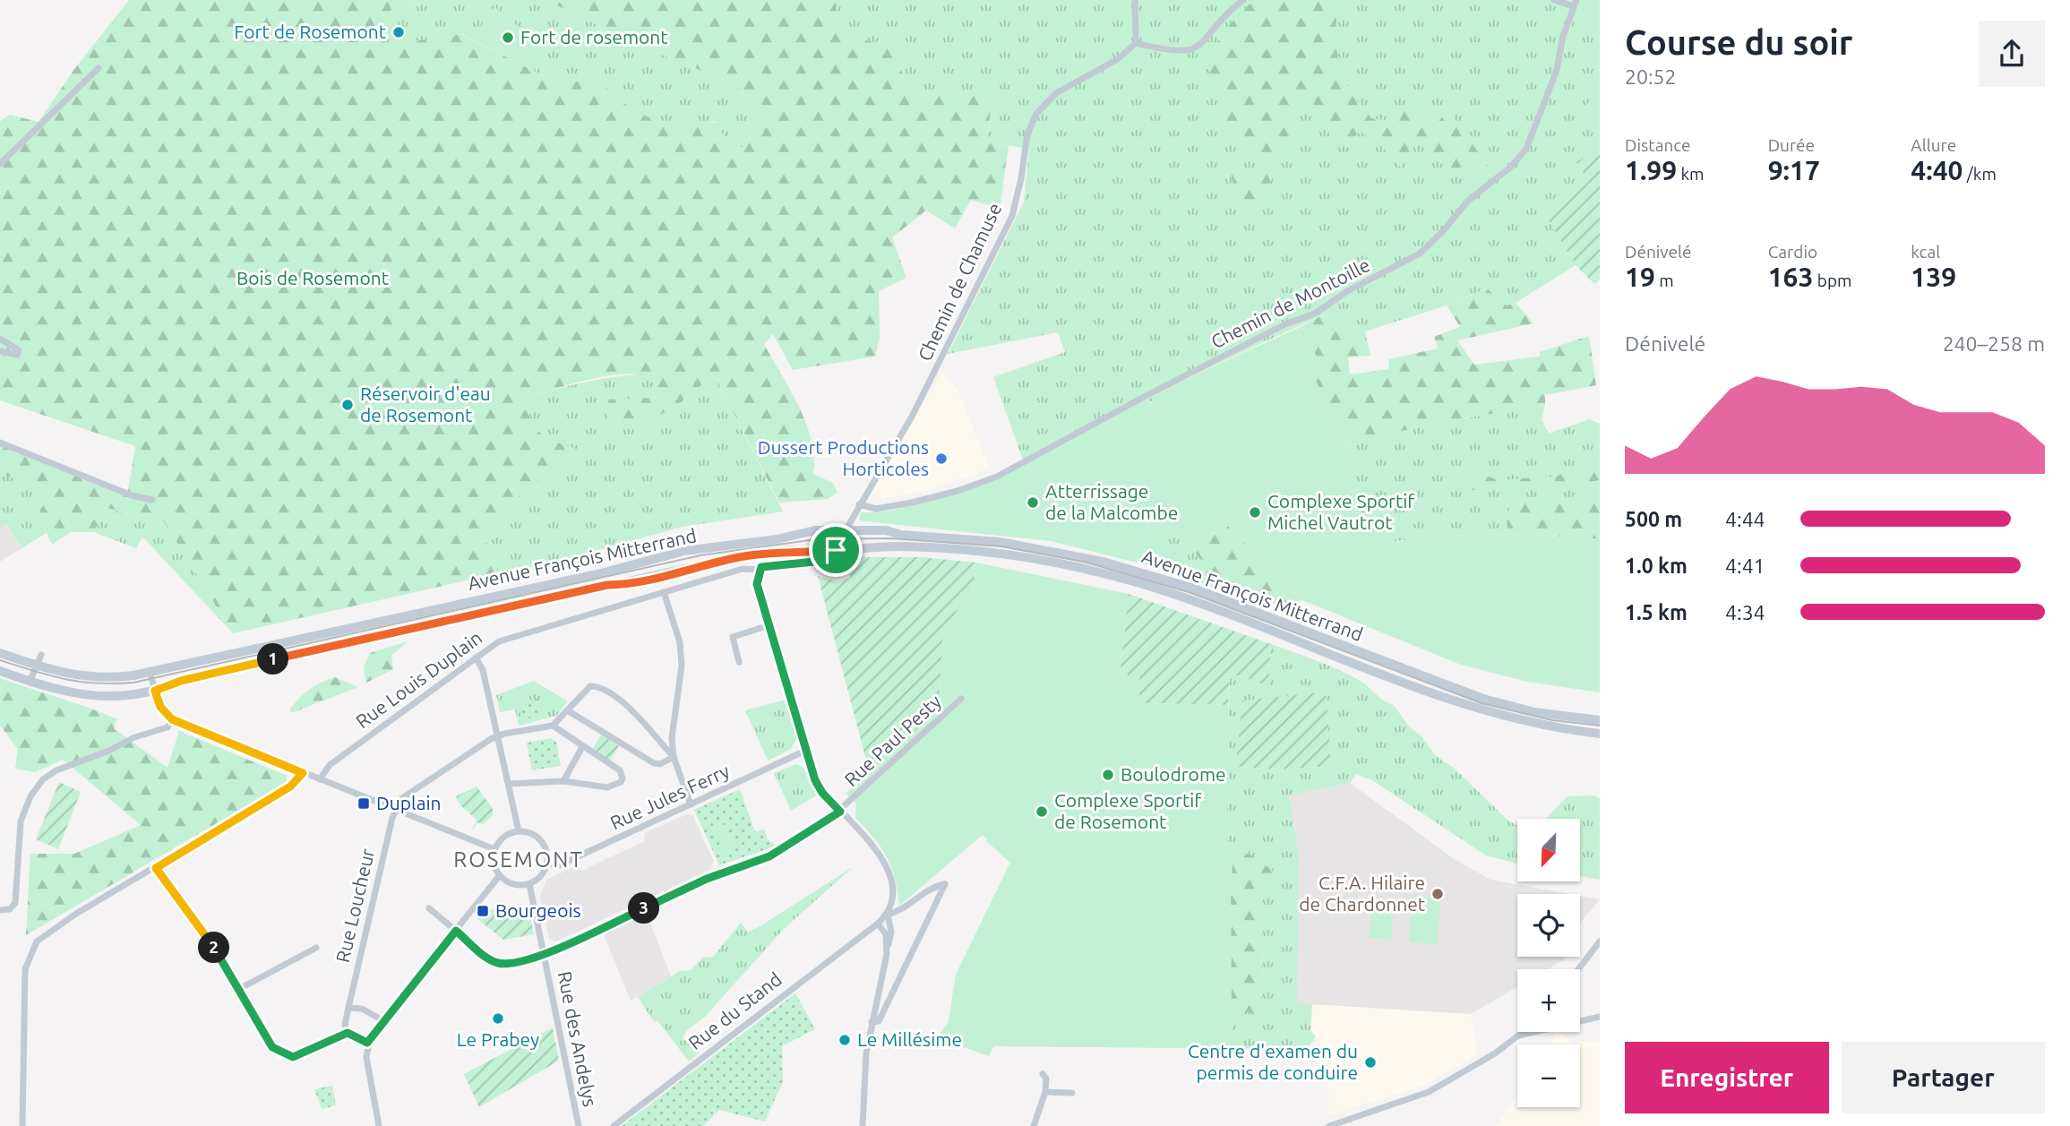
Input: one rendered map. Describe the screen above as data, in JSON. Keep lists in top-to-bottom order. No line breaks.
{"streets":{"main road":["Avenue François Mitterrand"],"street":["Chemin de Chamuse","Chemin de Montoille","Rue Louis Duplain","Rue Paul Pesty","Rue Jules Ferry","Rue Loucheur","Rue du Stand","Rue des Andelys"]},"crossings":[["Chemin de Chamuse","Chemin de Montoille"],["Chemin de Chamuse","Avenue François Mitterrand"],["Chemin de Chamuse","Rue Louis Duplain"],["Avenue François Mitterrand","Rue Louis Duplain"],["Rue Paul Pesty","Rue des Andelys"],["Rue Jules Ferry","Rue des Andelys"]],"districts":["ROSEMONT"],"parks":["Bois de Rosemont"],"places":{"other":["Fort de Rosemont","Fort de rosemont","Réservoir d'eau de Rosemont","Dussert Productions Horticoles","Atterrissage de la Malcombe","Complexe Sportif Michel Vautrot","Boulodrome","Complexe Sportif de Rosemont","C.F.A. Hilaire de Chardonnet","Le Prabey","Le Millésime","Centre d'examen du permis de conduire"],"transit":["Duplain","Bourgeois"]},"north":"bottom left","page":{"heading":["Course du soir","20:52"],"stats":[["Distance","1.99 km"],["Durée","9:17"],["Allure","4:40 /km"],["Dénivelé","19 m"],["Cardio","163 bpm"],["kcal","139"]],"chart":["Dénivelé","240–258 m"],"list":[{"name":"500 m","note":"4:44"},{"name":"1.0 km","note":"4:41"},{"name":"1.5 km","note":"4:34"}],"pins":["1","3","2"],"map_buttons":["+","−"],"buttons":["Enregistrer","Partager"]}}
